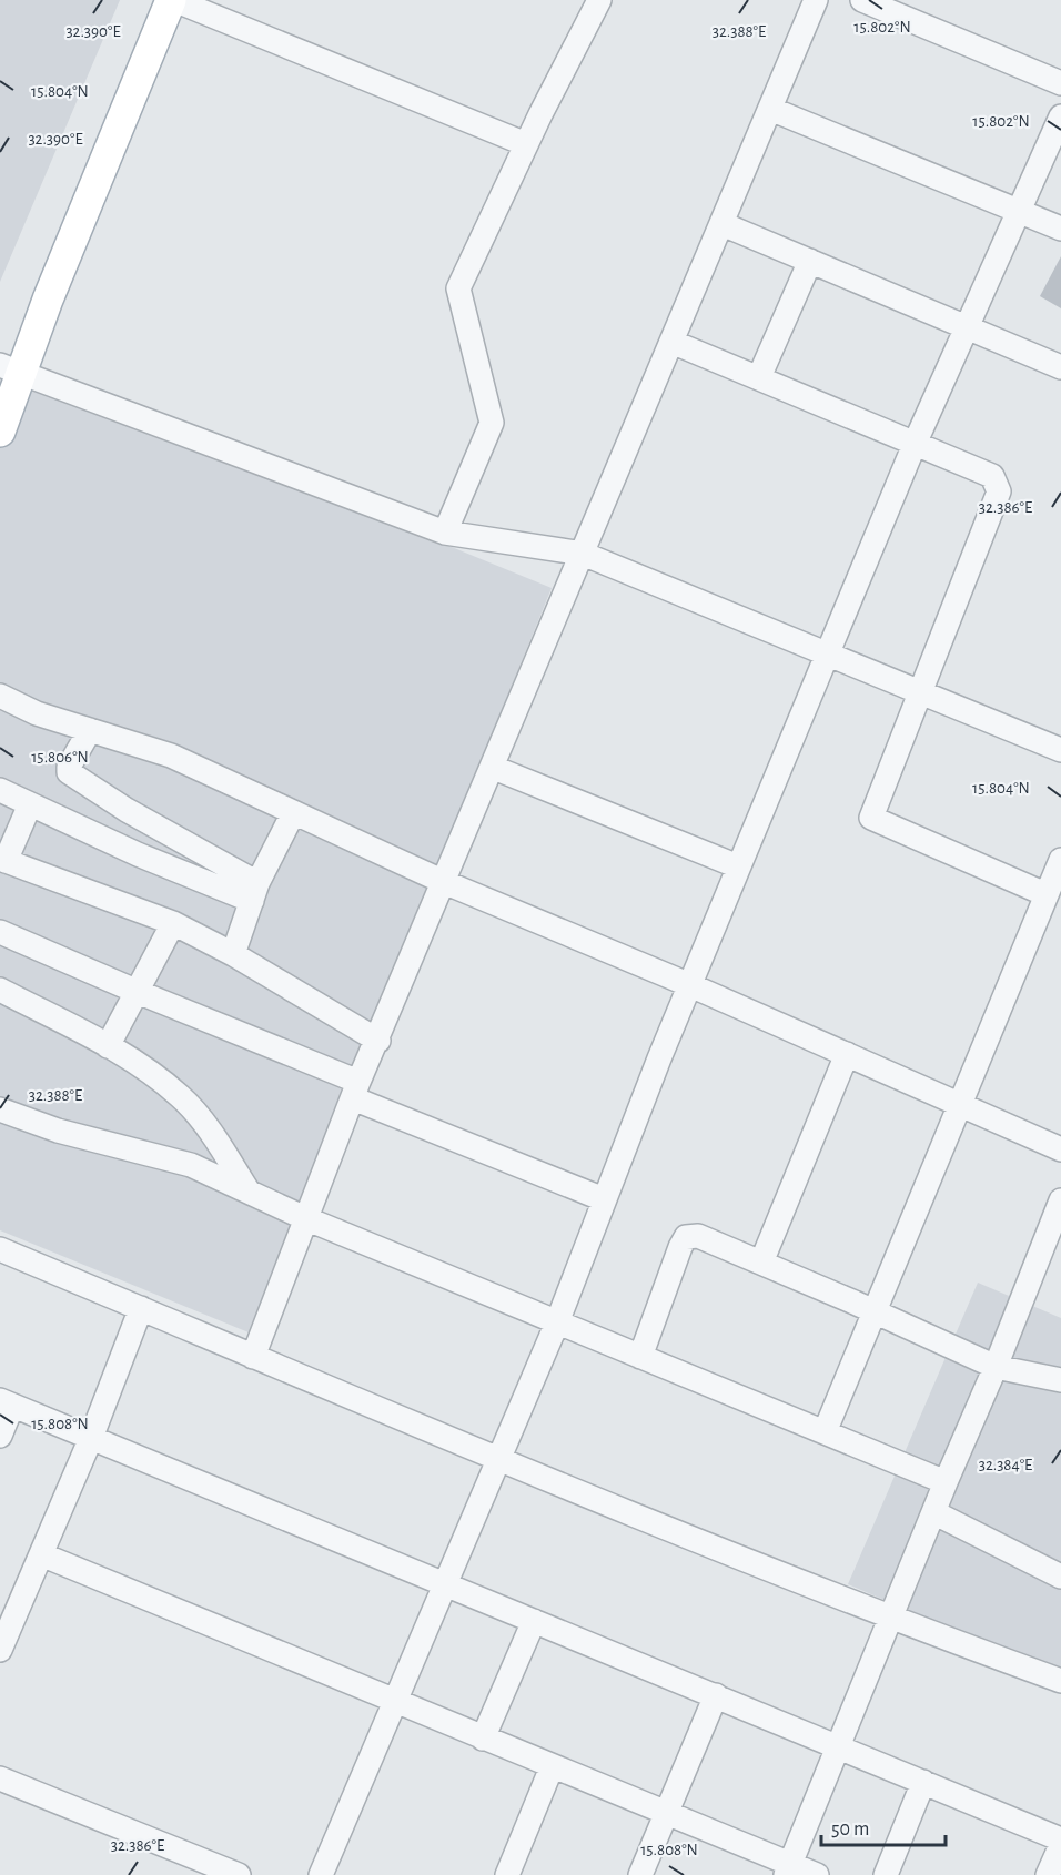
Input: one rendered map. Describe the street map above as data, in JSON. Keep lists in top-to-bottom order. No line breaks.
{"scale_bar":"50 m","coordinates":["15.802°N","32.390°E","32.388°E","15.804°N","32.386°E","15.806°N","15.808°N","32.384°E"]}
